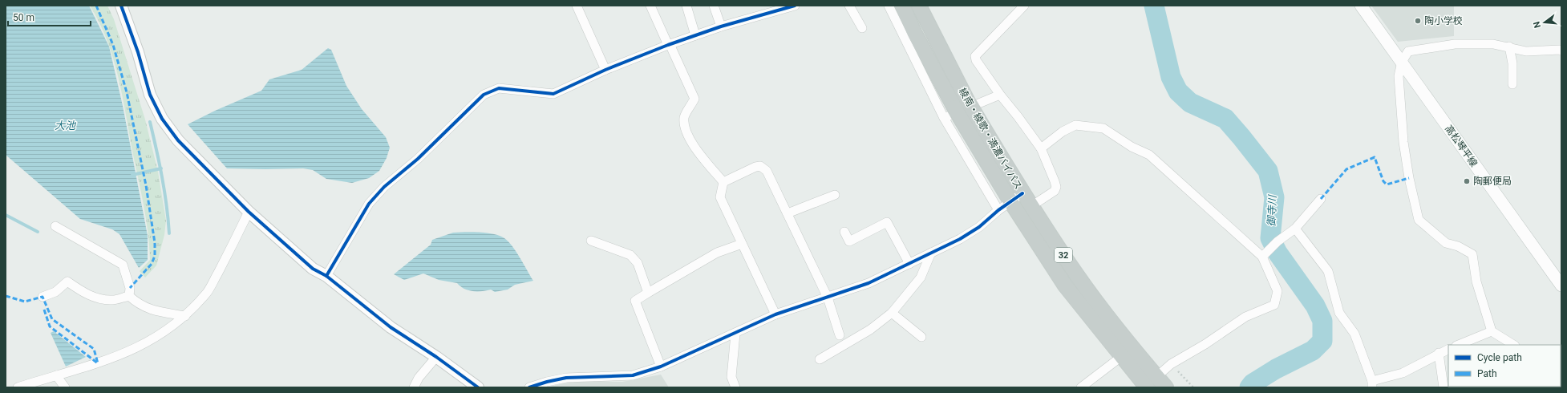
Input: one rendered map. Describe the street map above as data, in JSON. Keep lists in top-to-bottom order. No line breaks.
{"streets":{"highway":["綾南・綾歌・満濃バイパス","32"],"main road":["高松琴平線"]},"water":["大池","御寺川"],"places":["陶小学校","陶郵便局"],"legend":["Cycle path","Path"],"scale_bar":"50 m","north":"left"}
